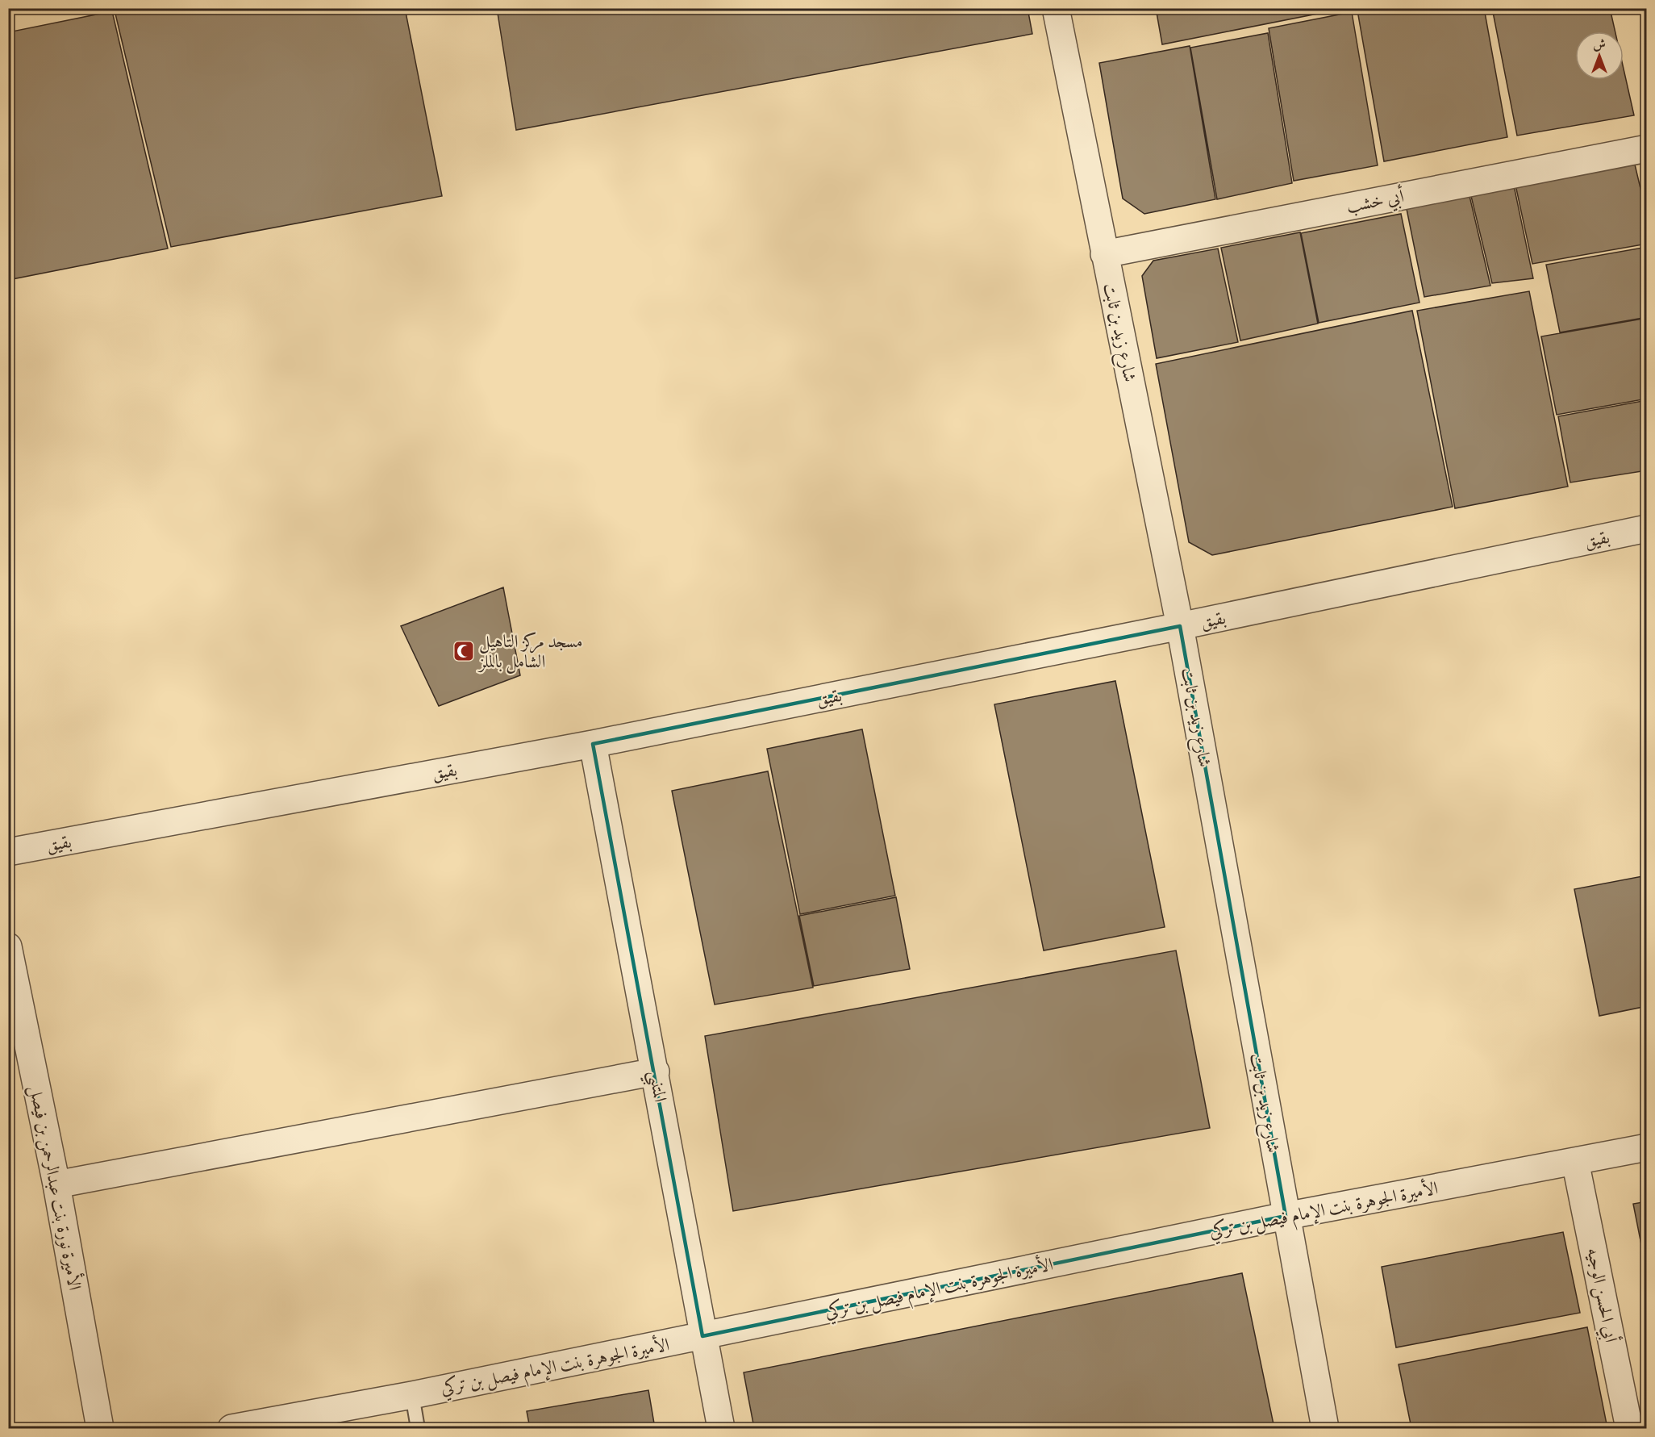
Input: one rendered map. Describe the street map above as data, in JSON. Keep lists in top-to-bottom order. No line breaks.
{"streets":{"street":["أبي خشب","شارع زيد بن ثابت","بقيق","المتنبي","الأميرة نورة بنت عبدالرحمن بن فيصل","الأميرة الجوهرة بنت الإمام فيصل بن تركي","أبي الحسن الوجيه"]},"crossings":[["أبي خشب","شارع زيد بن ثابت"],["شارع زيد بن ثابت","بقيق"],["شارع زيد بن ثابت","الأميرة الجوهرة بنت الإمام فيصل بن تركي"],["بقيق","المتنبي"],["المتنبي","الأميرة الجوهرة بنت الإمام فيصل بن تركي"],["الأميرة الجوهرة بنت الإمام فيصل بن تركي","أبي الحسن الوجيه"]],"places":{"mosque":["مسجد مركز التاهيل الشامل بالملز"]},"north":"top"}
